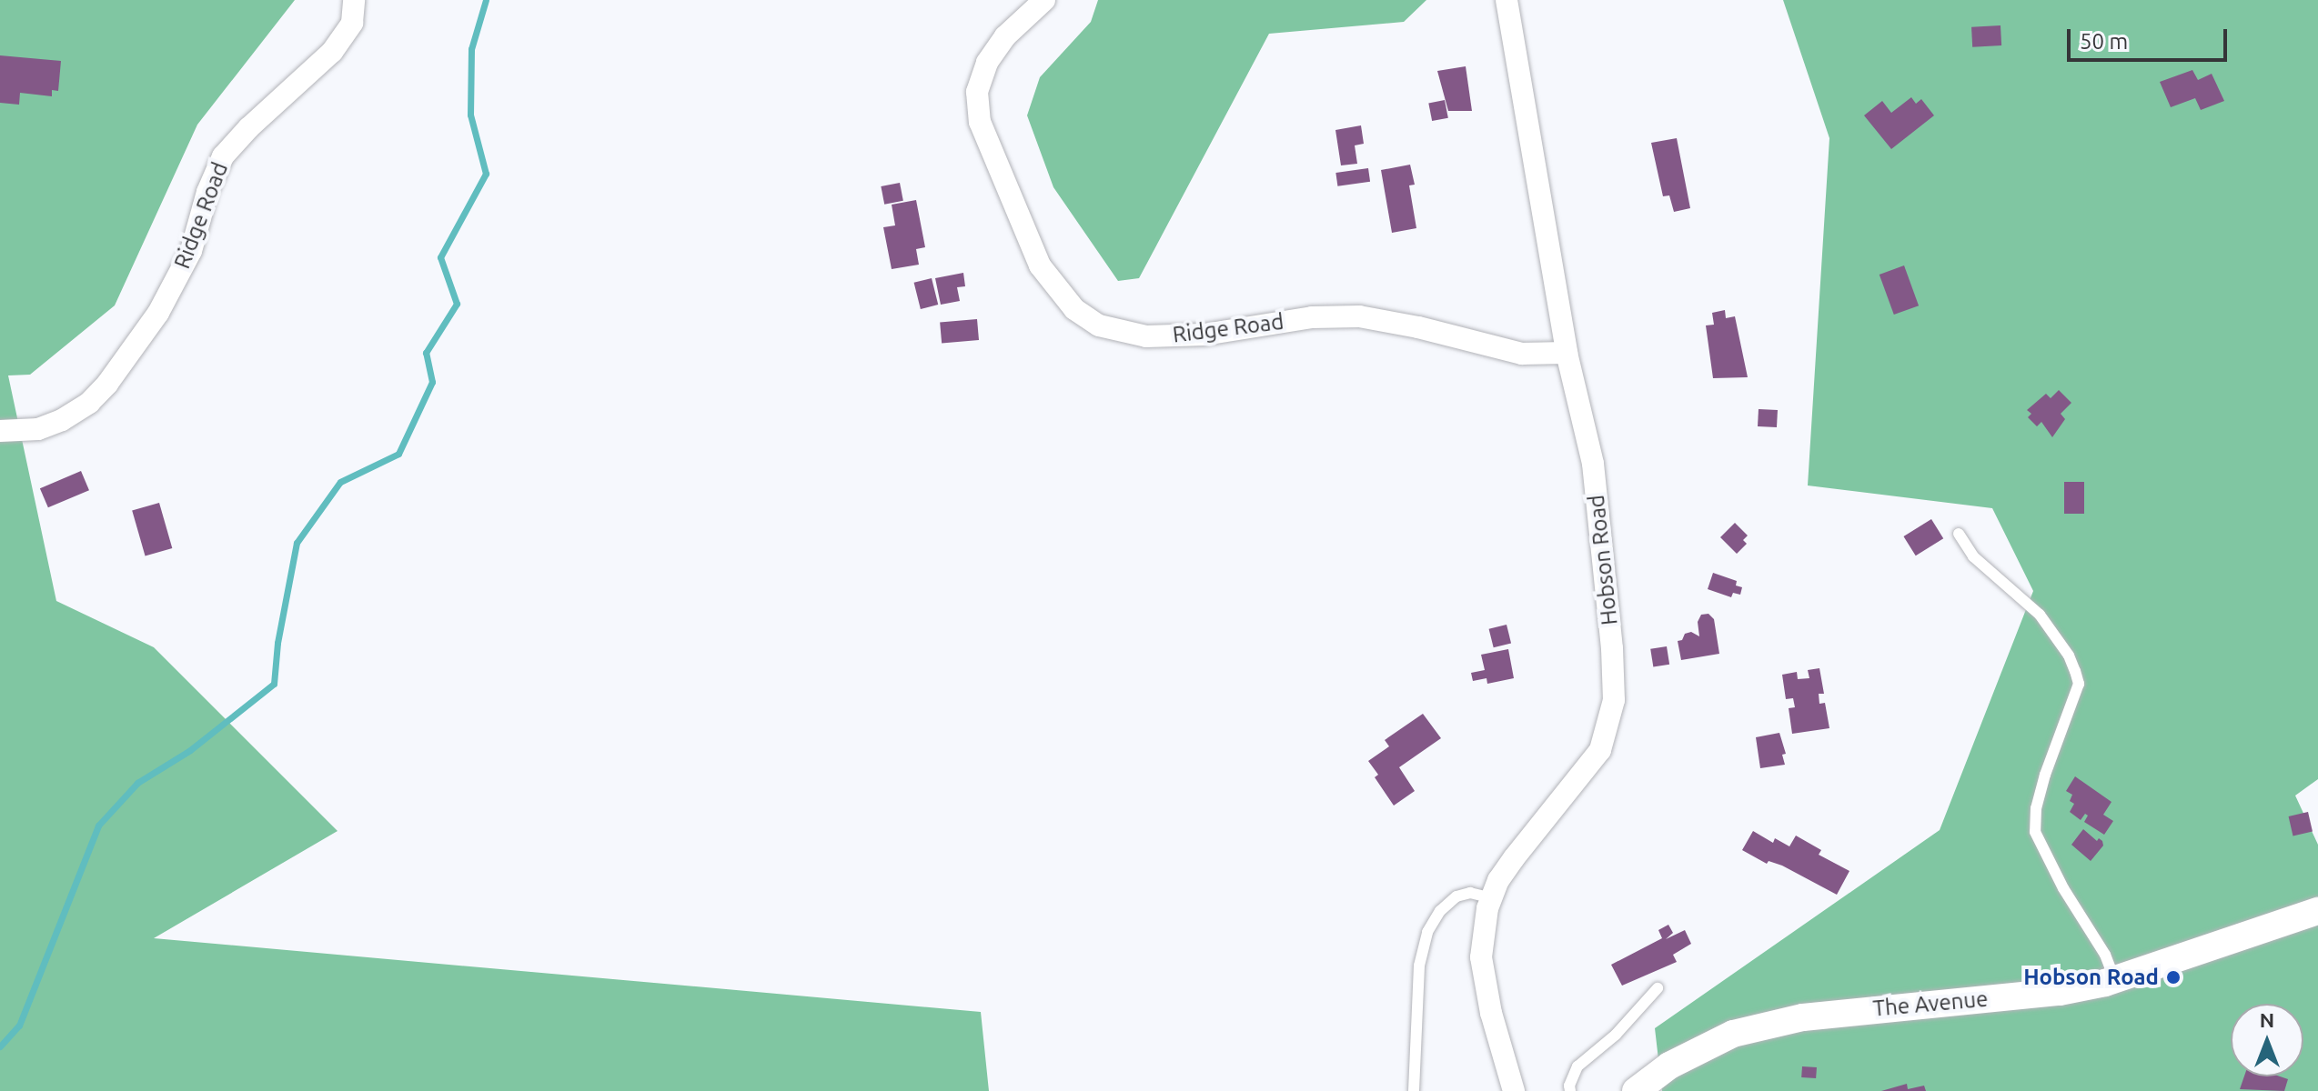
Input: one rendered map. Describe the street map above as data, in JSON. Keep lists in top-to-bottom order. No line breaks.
{"streets":{"street":["Ridge Road","Hobson Road","The Avenue"]},"crossings":[["Ridge Road","Hobson Road"]],"places":["Hobson Road"],"scale_bar":"50 m","north":"top"}
